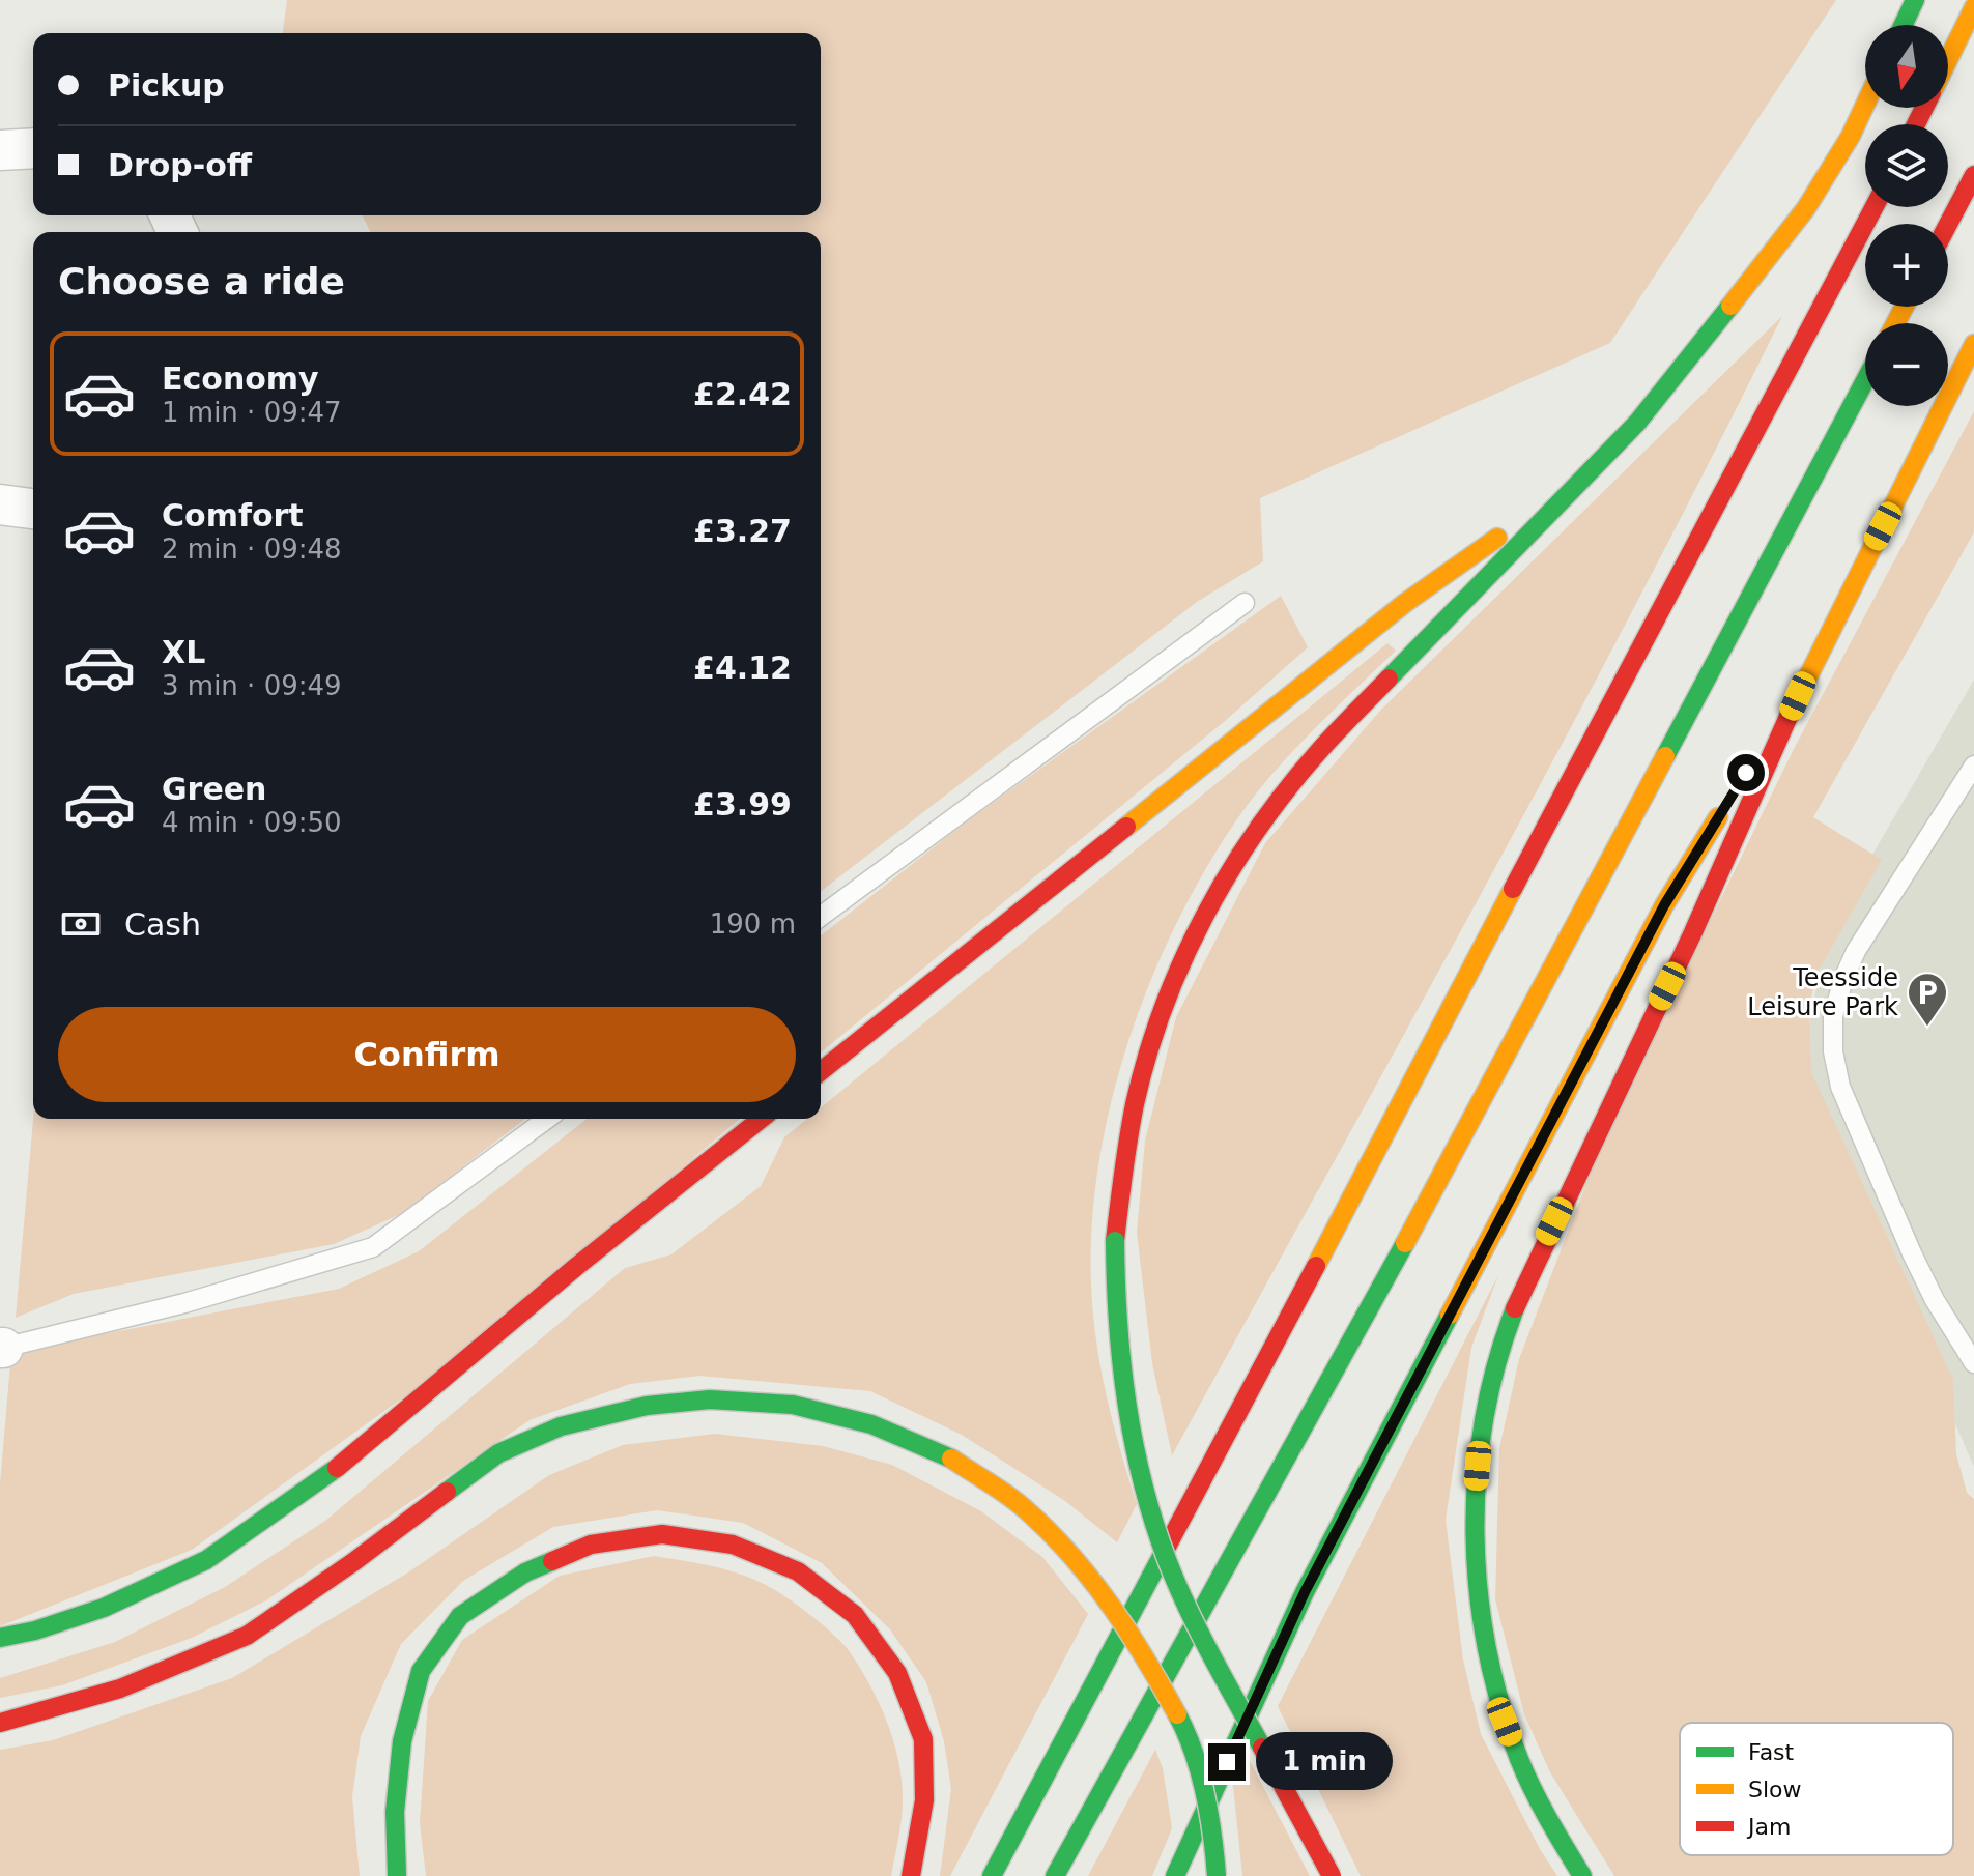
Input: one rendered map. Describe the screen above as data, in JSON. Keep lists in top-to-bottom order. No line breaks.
{"places":{"parking":["Teesside Leisure Park"]},"legend":["Fast","Slow","Jam"],"north":"bottom","page":{"map_buttons":["+","−"],"banner":["Pickup","Drop-off"],"heading":"Choose a ride","list":[{"name":"Economy","note":"1 min · 09:47","value":"£2.42"},{"name":"Comfort","note":"2 min · 09:48","value":"£3.27"},{"name":"XL","note":"3 min · 09:49","value":"£4.12"},{"name":"Green","note":"4 min · 09:50","value":"£3.99"}],"pay":["Cash","190 m"],"buttons":"Confirm","bubble":"1 min"}}
